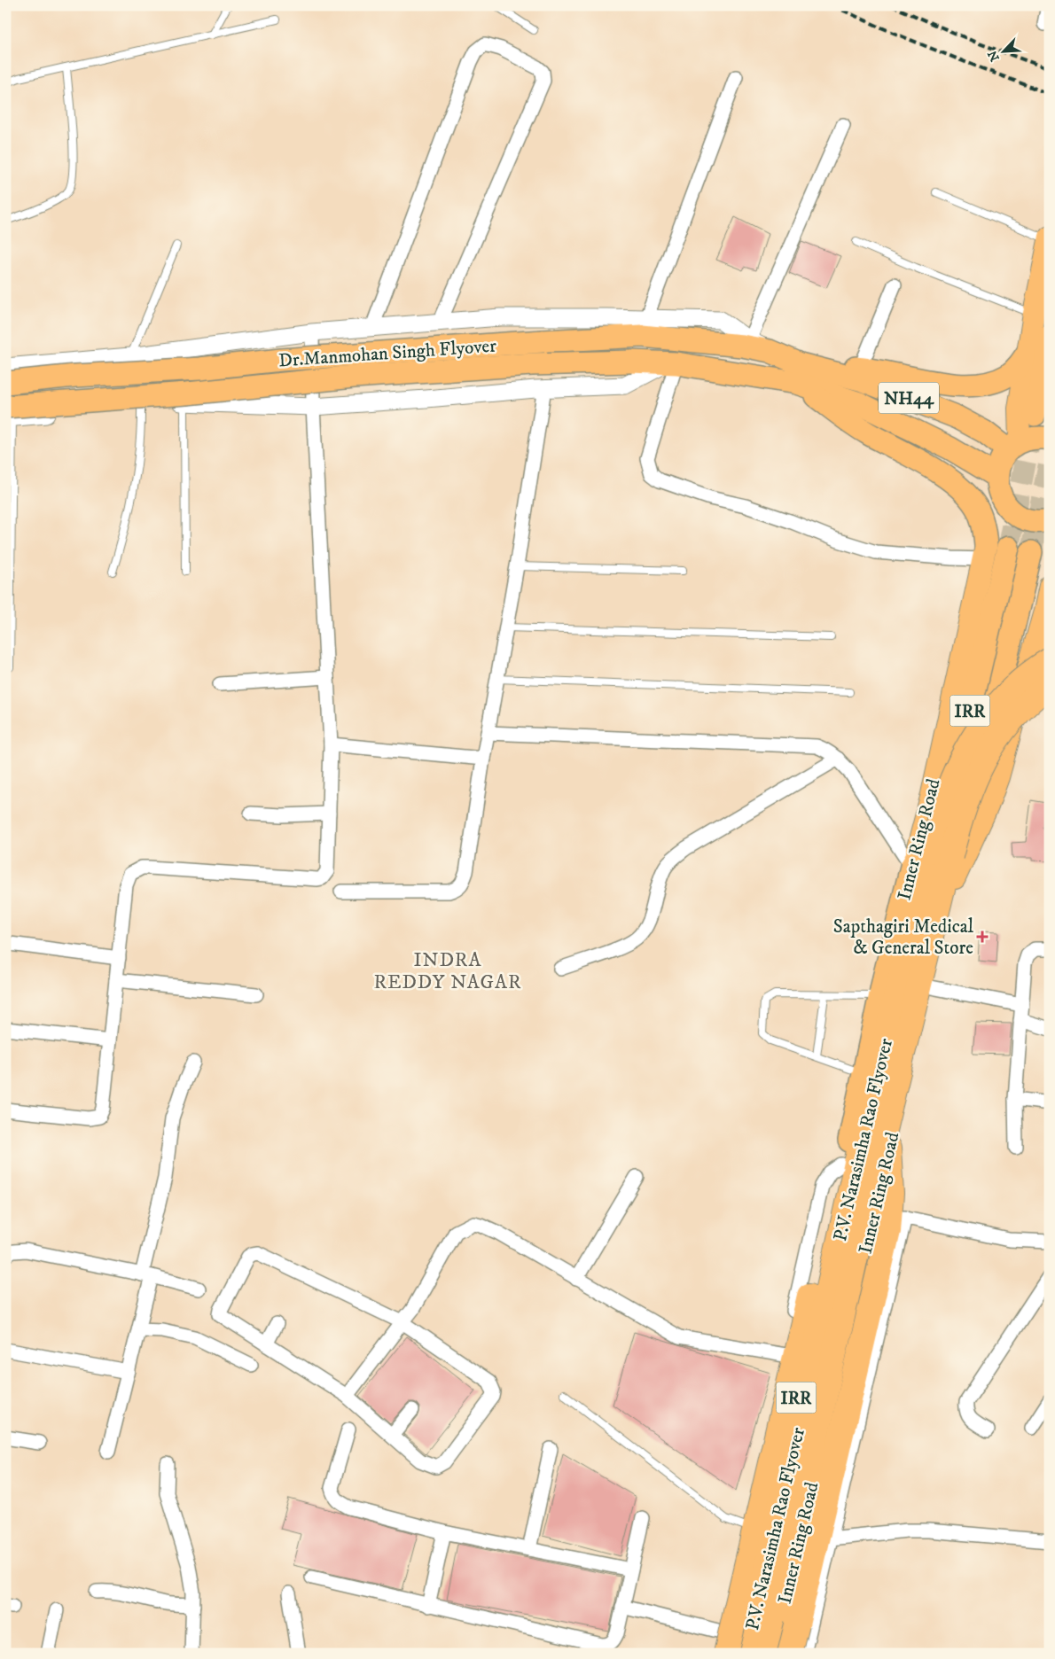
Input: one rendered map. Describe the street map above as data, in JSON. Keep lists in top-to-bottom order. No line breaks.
{"streets":{"highway":["Dr.Manmohan Singh Flyover","NH44","IRR","Inner Ring Road","P.V. Narasimha Rao Flyover"]},"crossings":[["Dr.Manmohan Singh Flyover","NH44"],["IRR","Inner Ring Road"],["Inner Ring Road","P.V. Narasimha Rao Flyover"]],"districts":["INDRA REDDY NAGAR"],"places":{"health":["Sapthagiri Medical & General Store"]},"north":"bottom left"}
